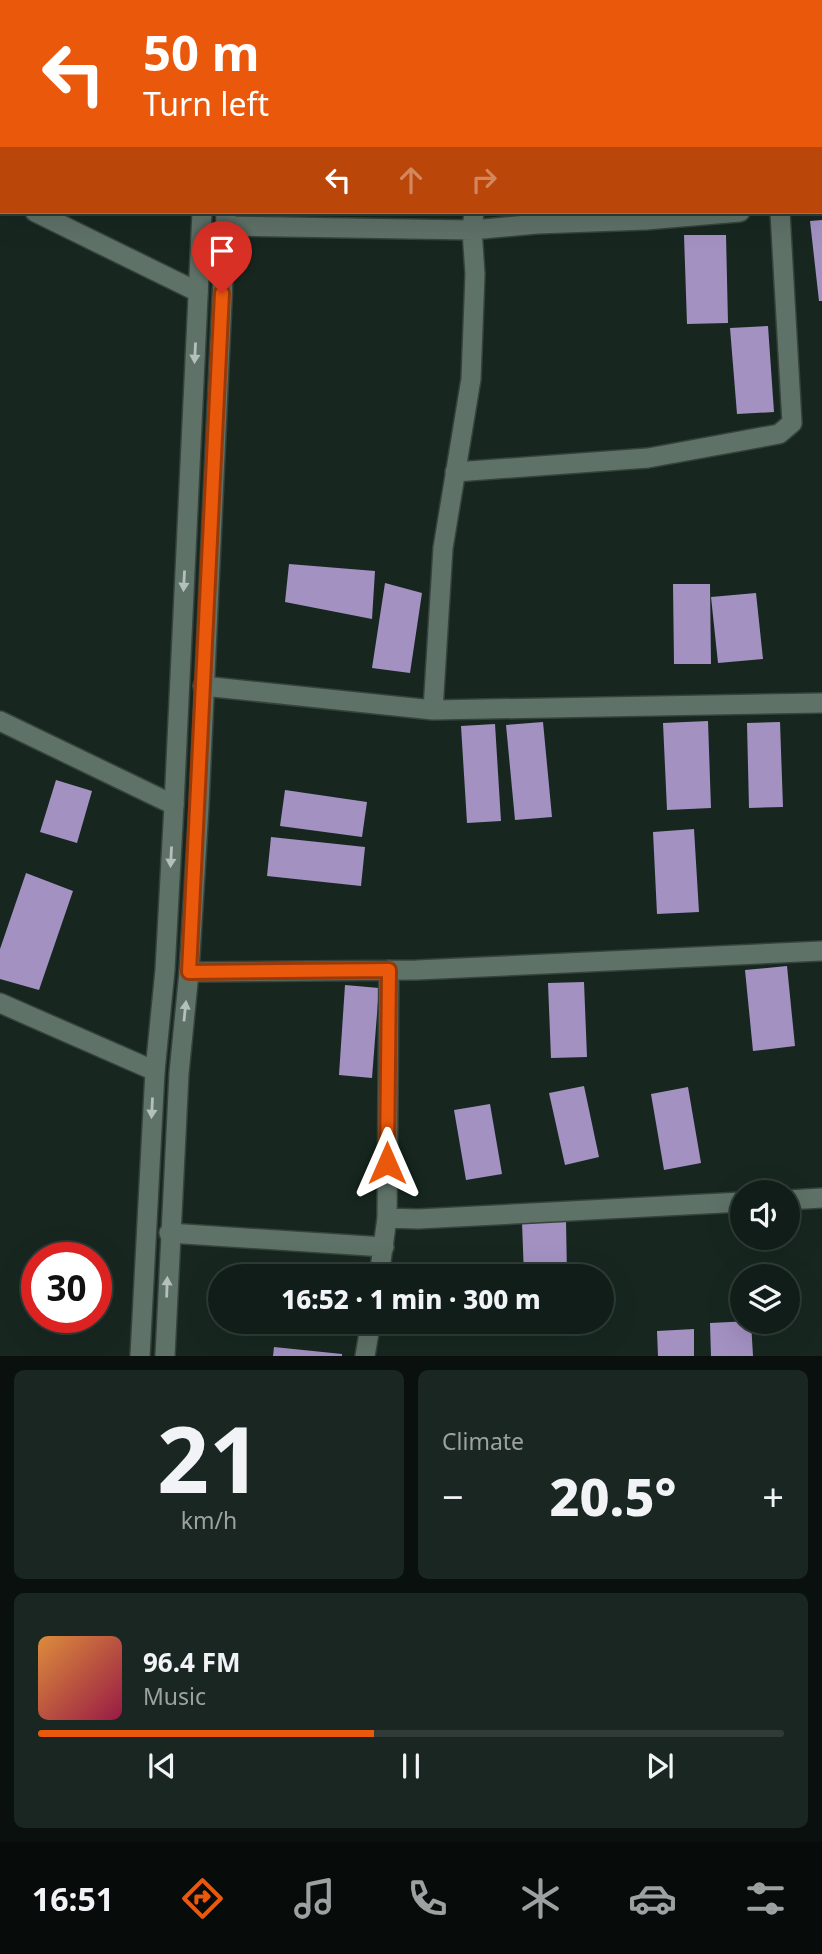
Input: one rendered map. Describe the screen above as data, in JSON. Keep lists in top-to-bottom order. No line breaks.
{"page":{"turn":["50 m","Turn left"],"limit":"30","trip":"16:52 · 1 min · 300 m","tile":[["21","km/h"],"Climate"],"heat":["−","20.5°","+"],"song":["96.4 FM","Music"],"tabs":"16:51"}}
